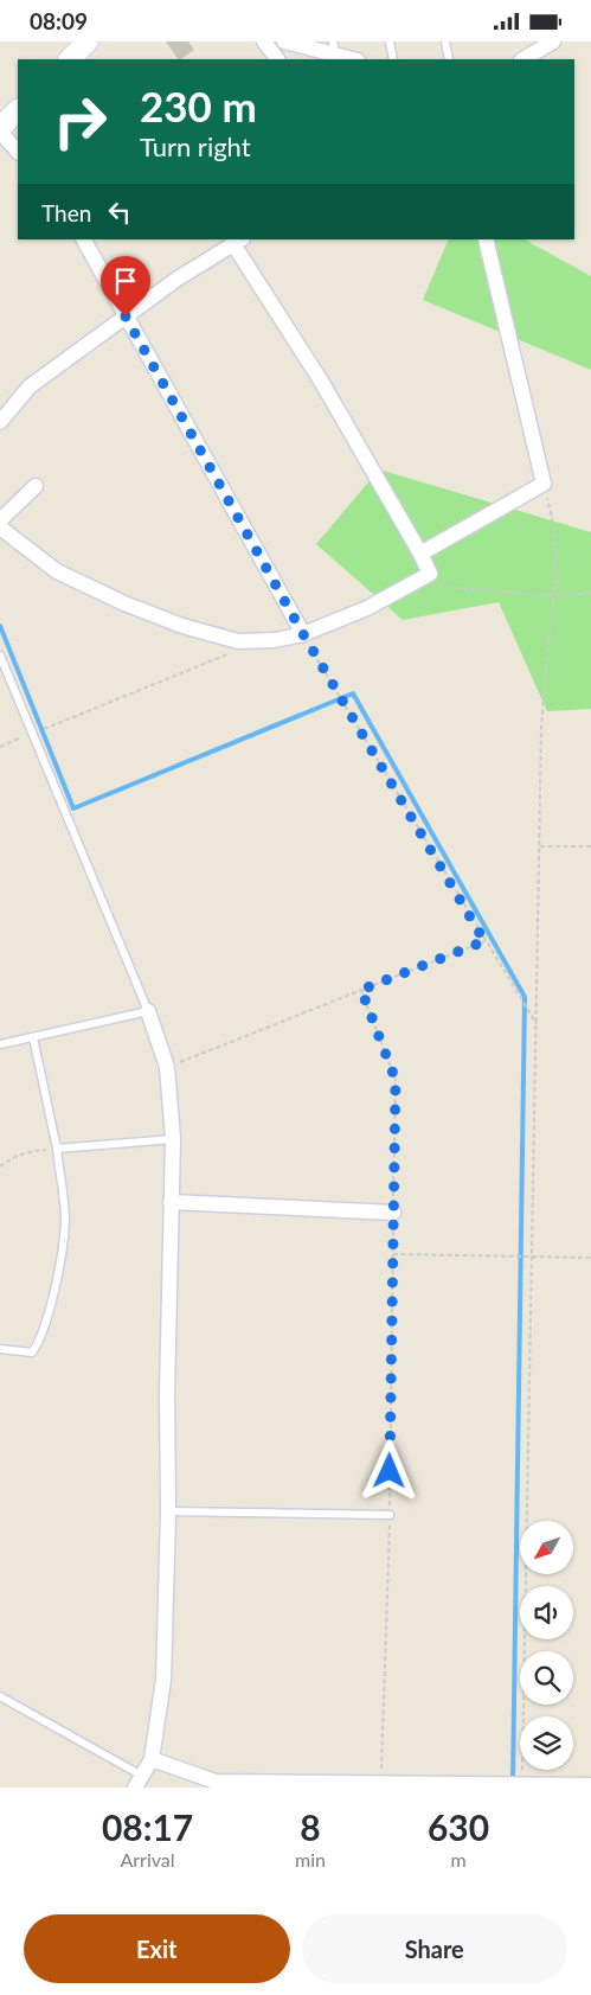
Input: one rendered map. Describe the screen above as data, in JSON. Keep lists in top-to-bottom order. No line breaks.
{"north":"bottom left","page":{"status":"08:09","turn":["230 m","Turn right"],"then":"Then","eta":["08:17","Arrival","8","min","630","m"],"buttons":["Exit","Share"]}}
